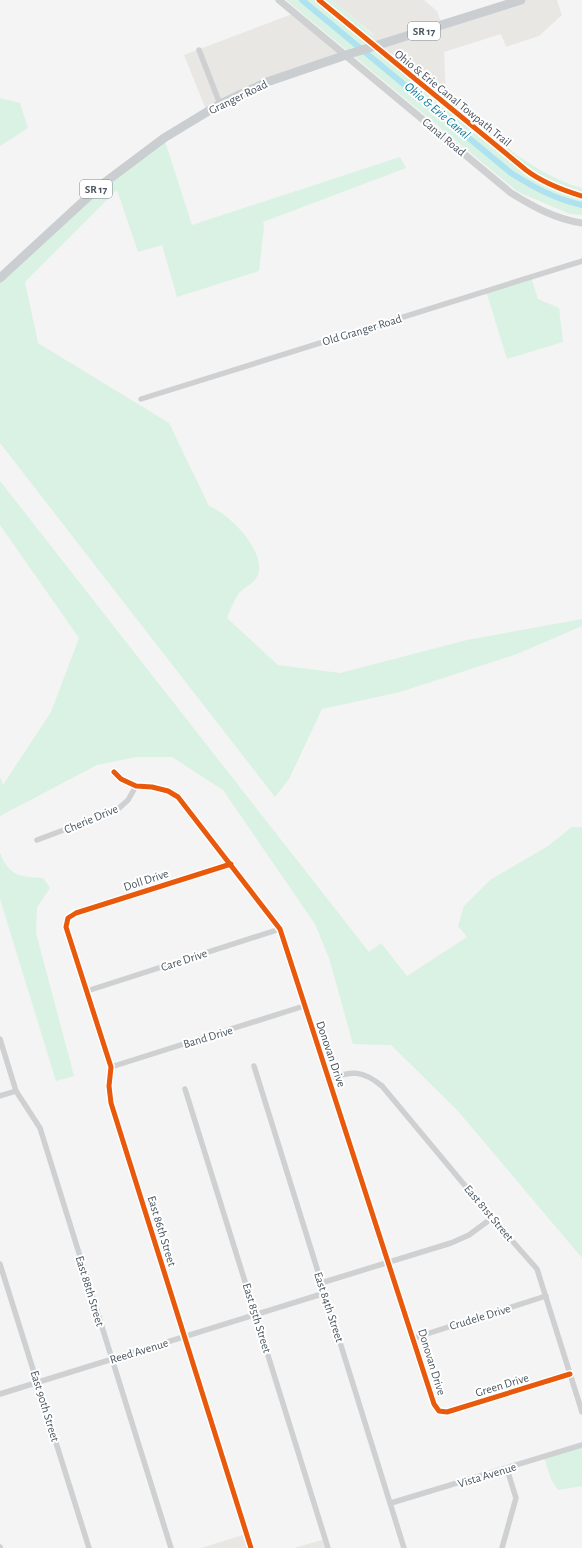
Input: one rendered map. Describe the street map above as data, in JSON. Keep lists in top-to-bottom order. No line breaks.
{"streets":{"main road":["SR 17","Granger Road"],"street":["Canal Road","Old Granger Road","Cherie Drive","Doll Drive","Care Drive","Band Drive","Donovan Drive","East 81st Street","East 86th Street","East 88th Street","East 84th Street","Crudele Drive","East 85th Street","Reed Avenue","Green Drive","East 90th Street","Vista Avenue"],"cycle path":["Ohio & Erie Canal Towpath Trail"]},"crossings":[["Granger Road","Canal Road"],["Cherie Drive","Donovan Drive"],["Doll Drive","Donovan Drive"],["Doll Drive","East 86th Street"],["Care Drive","Donovan Drive"],["Care Drive","East 86th Street"],["Band Drive","Donovan Drive"],["Band Drive","East 86th Street"],["Donovan Drive","East 81st Street"],["Donovan Drive","Crudele Drive"],["Donovan Drive","Green Drive"],["East 81st Street","Crudele Drive"],["East 81st Street","Green Drive"],["East 86th Street","Reed Avenue"],["East 88th Street","Reed Avenue"],["East 84th Street","Reed Avenue"],["East 84th Street","Vista Avenue"],["East 85th Street","Reed Avenue"],["Reed Avenue","East 90th Street"]],"water":["Ohio & Erie Canal"]}
